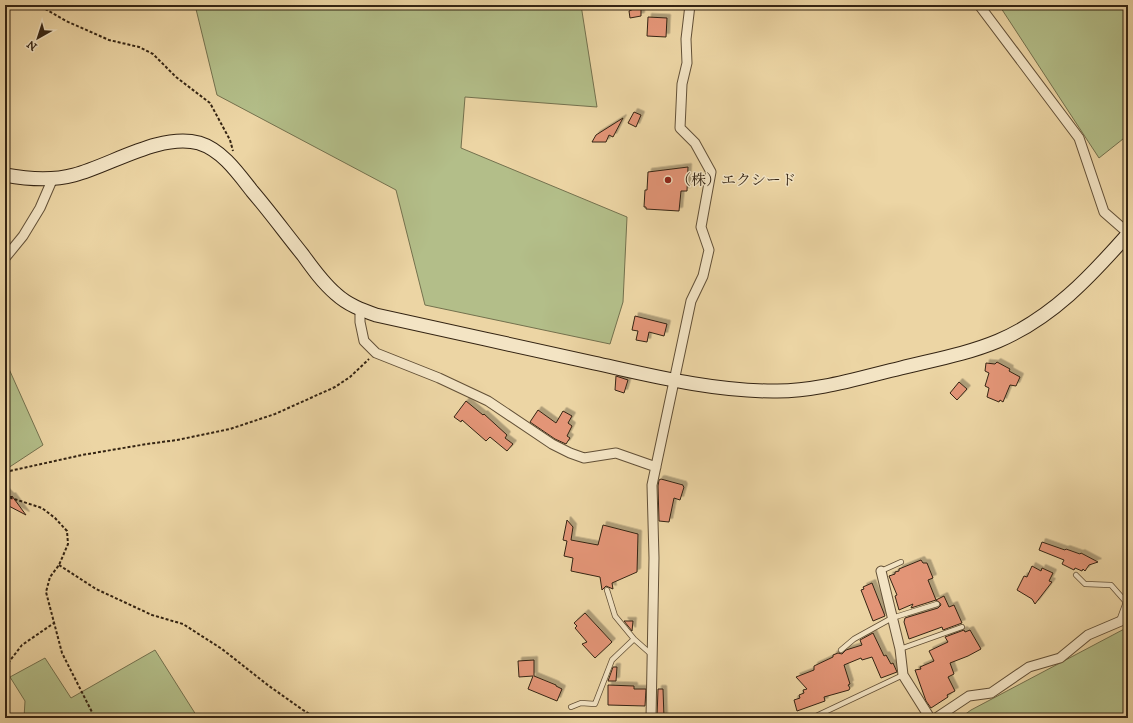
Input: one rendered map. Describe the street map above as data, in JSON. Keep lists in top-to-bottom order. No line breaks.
{"places":["（株）エクシード"],"north":"bottom left"}
